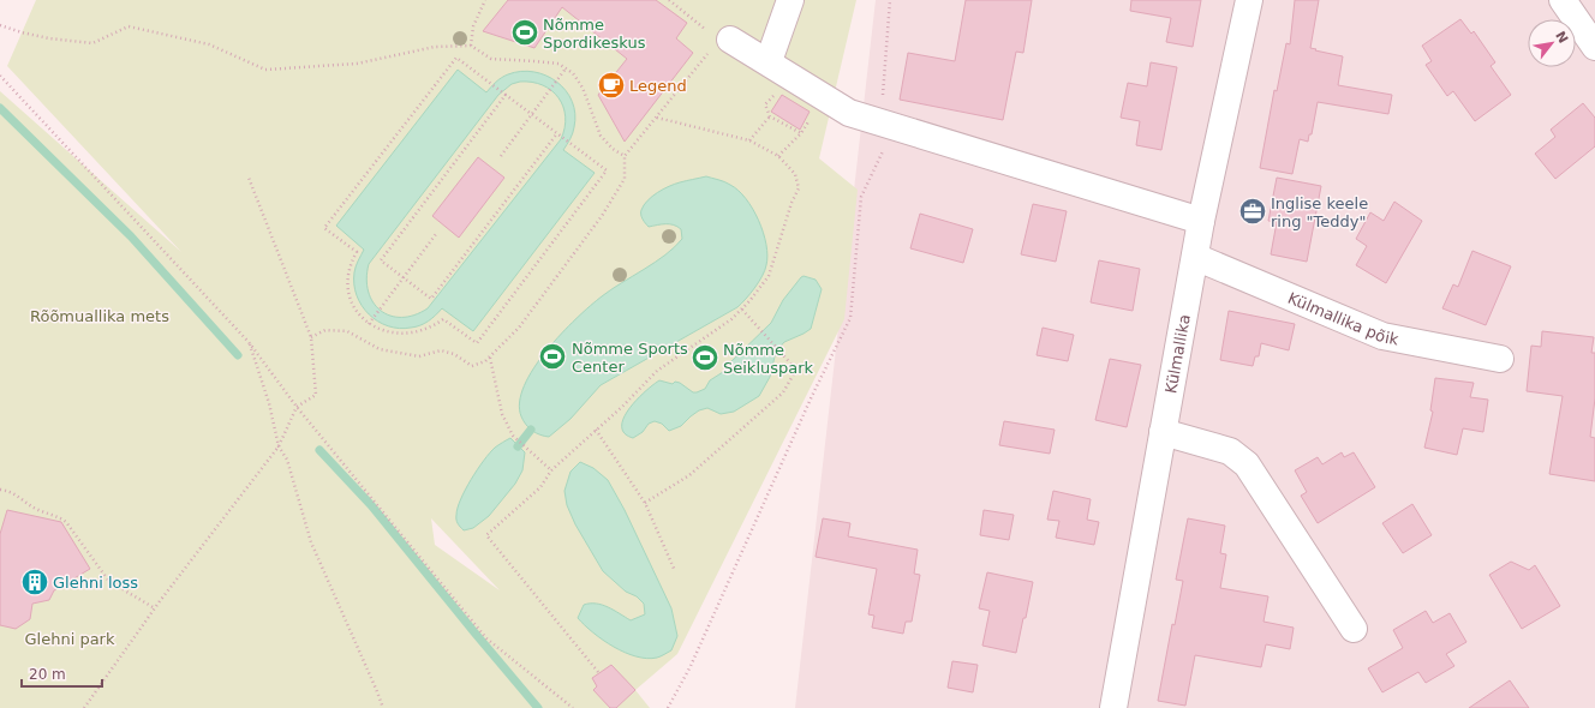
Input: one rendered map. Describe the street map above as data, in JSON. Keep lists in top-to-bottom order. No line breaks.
{"streets":{"street":["Külmallika põik","Külmallika"]},"crossings":[["Külmallika põik","Külmallika"]],"parks":["Rõõmuallika mets","Glehni park"],"places":{"sports":["Nõmme Spordikeskus","Nõmme Sports Center","Nõmme Seikluspark"],"cafe":["Legend"],"office":["Inglise keele ring \"Teddy\""],"building":["Glehni loss"]},"scale_bar":"20 m","north":"top right"}
